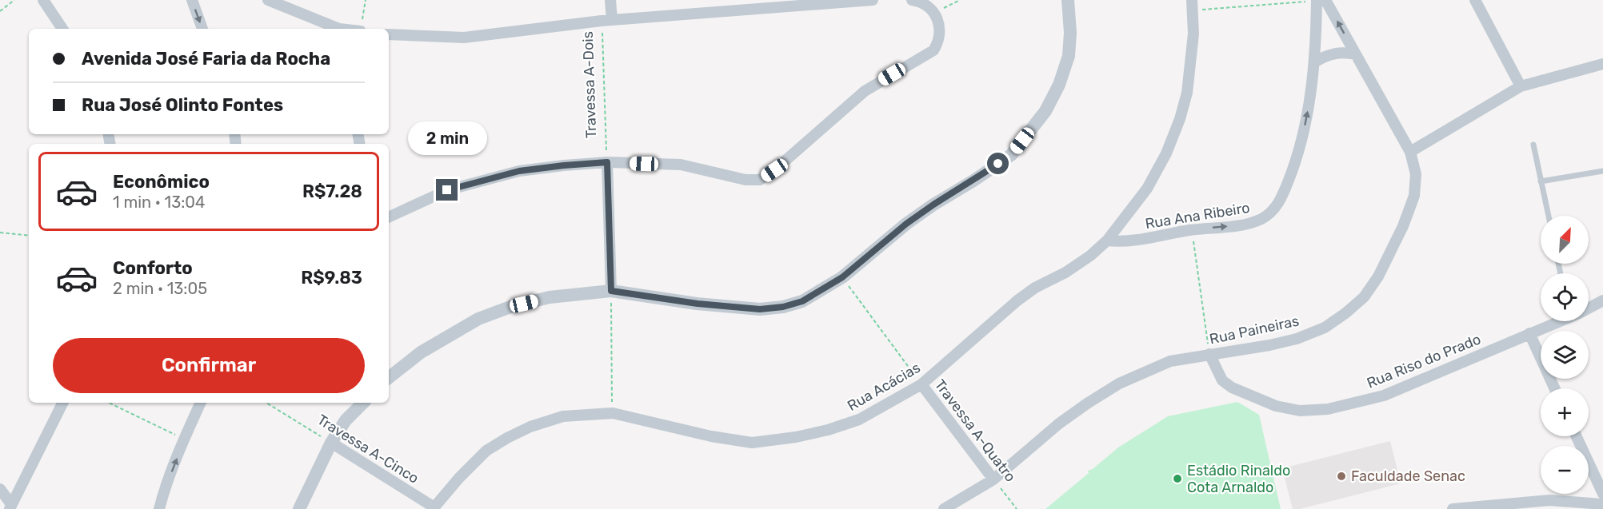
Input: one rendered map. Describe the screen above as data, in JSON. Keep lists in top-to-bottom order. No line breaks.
{"streets":{"street":["Rua Ana Ribeiro","Rua Paineiras","Rua Riso do Prado","Rua Acácias","Travessa A-Quatro","Travessa A-Cinco"],"path":["Travessa A-Dois"]},"crossings":[["Rua Ana Ribeiro","Rua Acácias"],["Rua Paineiras","Rua Riso do Prado"],["Rua Paineiras","Travessa A-Quatro"],["Rua Acácias","Travessa A-Quatro"],["Rua Acácias","Travessa A-Cinco"]],"one_way":["Rua Ana Ribeiro"],"places":["Faculdade Senac","Estádio Rinaldo Cota Arnaldo"],"north":"top right","page":{"banner":["Avenida José Faria da Rocha","Rua José Olinto Fontes"],"bubble":"2 min","list":[{"name":"Econômico","note":"1 min · 13:04","value":"R$7.28"},{"name":"Conforto","note":"2 min · 13:05","value":"R$9.83"}],"map_buttons":["+","−"],"buttons":"Confirmar"}}
